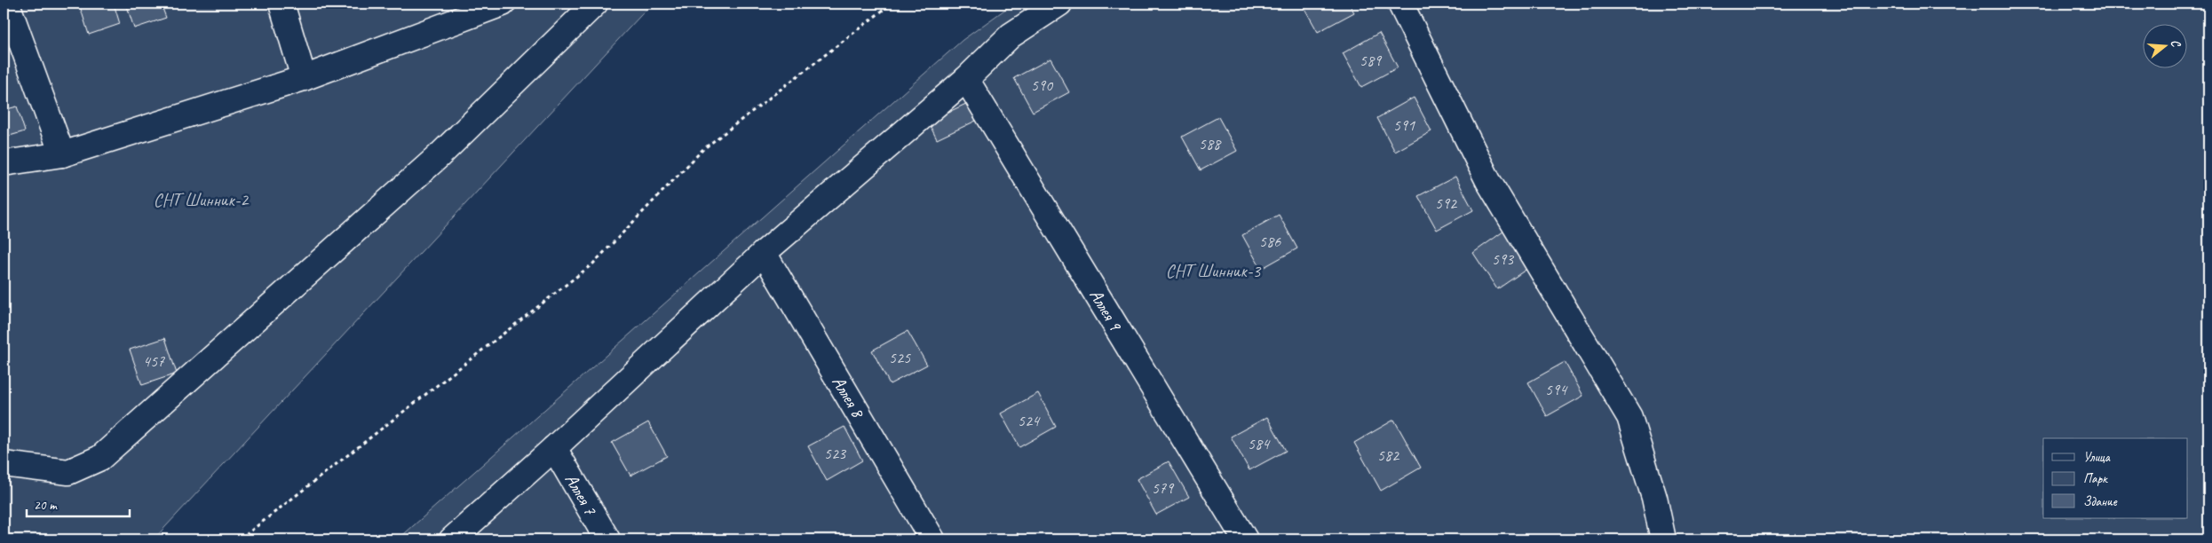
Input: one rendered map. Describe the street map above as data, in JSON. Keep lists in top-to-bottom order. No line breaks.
{"streets":{"lane":["Аллея 9","Аллея 8","Аллея 7"]},"parks":["СНТ Шинник-2","СНТ Шинник-3"],"house_numbers":["589","590","591","588","592","586","593","525","457","594","524","584","523","582","579"],"legend":["Улица","Парк","Здание"],"scale_bar":"20 m","north":"right"}
